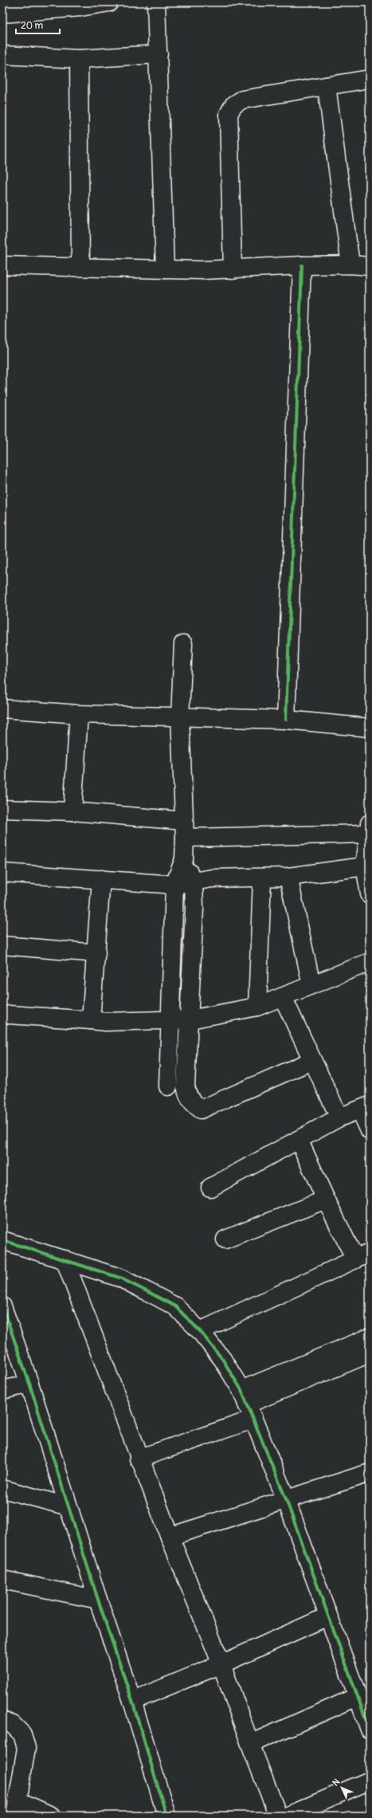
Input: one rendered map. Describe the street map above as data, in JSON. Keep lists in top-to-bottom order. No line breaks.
{"scale_bar":"20 m","north":"top left"}
